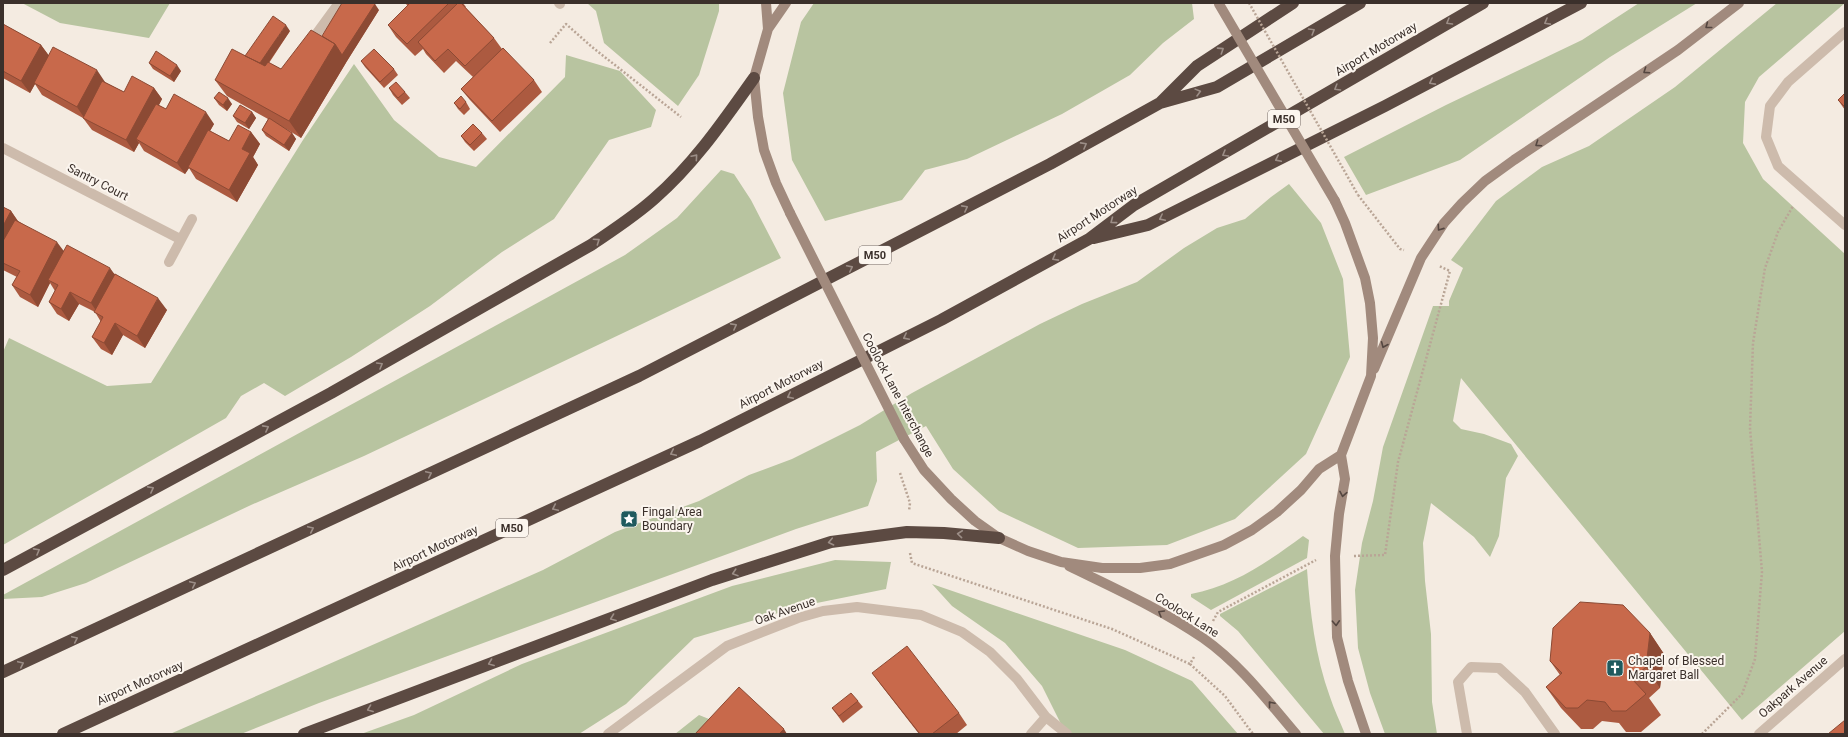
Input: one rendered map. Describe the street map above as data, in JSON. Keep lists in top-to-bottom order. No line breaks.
{"streets":{"highway":["Airport Motorway","M50"],"main road":["Coolock Lane Interchange","Coolock Lane"],"street":["Santry Court","Oak Avenue","Oakpark Avenue"]},"crossings":[["Coolock Lane Interchange","Coolock Lane"]],"one_way":["Coolock Lane"],"places":{"place":["Fingal Area Boundary"],"church":["Chapel of Blessed Margaret Ball"]}}
